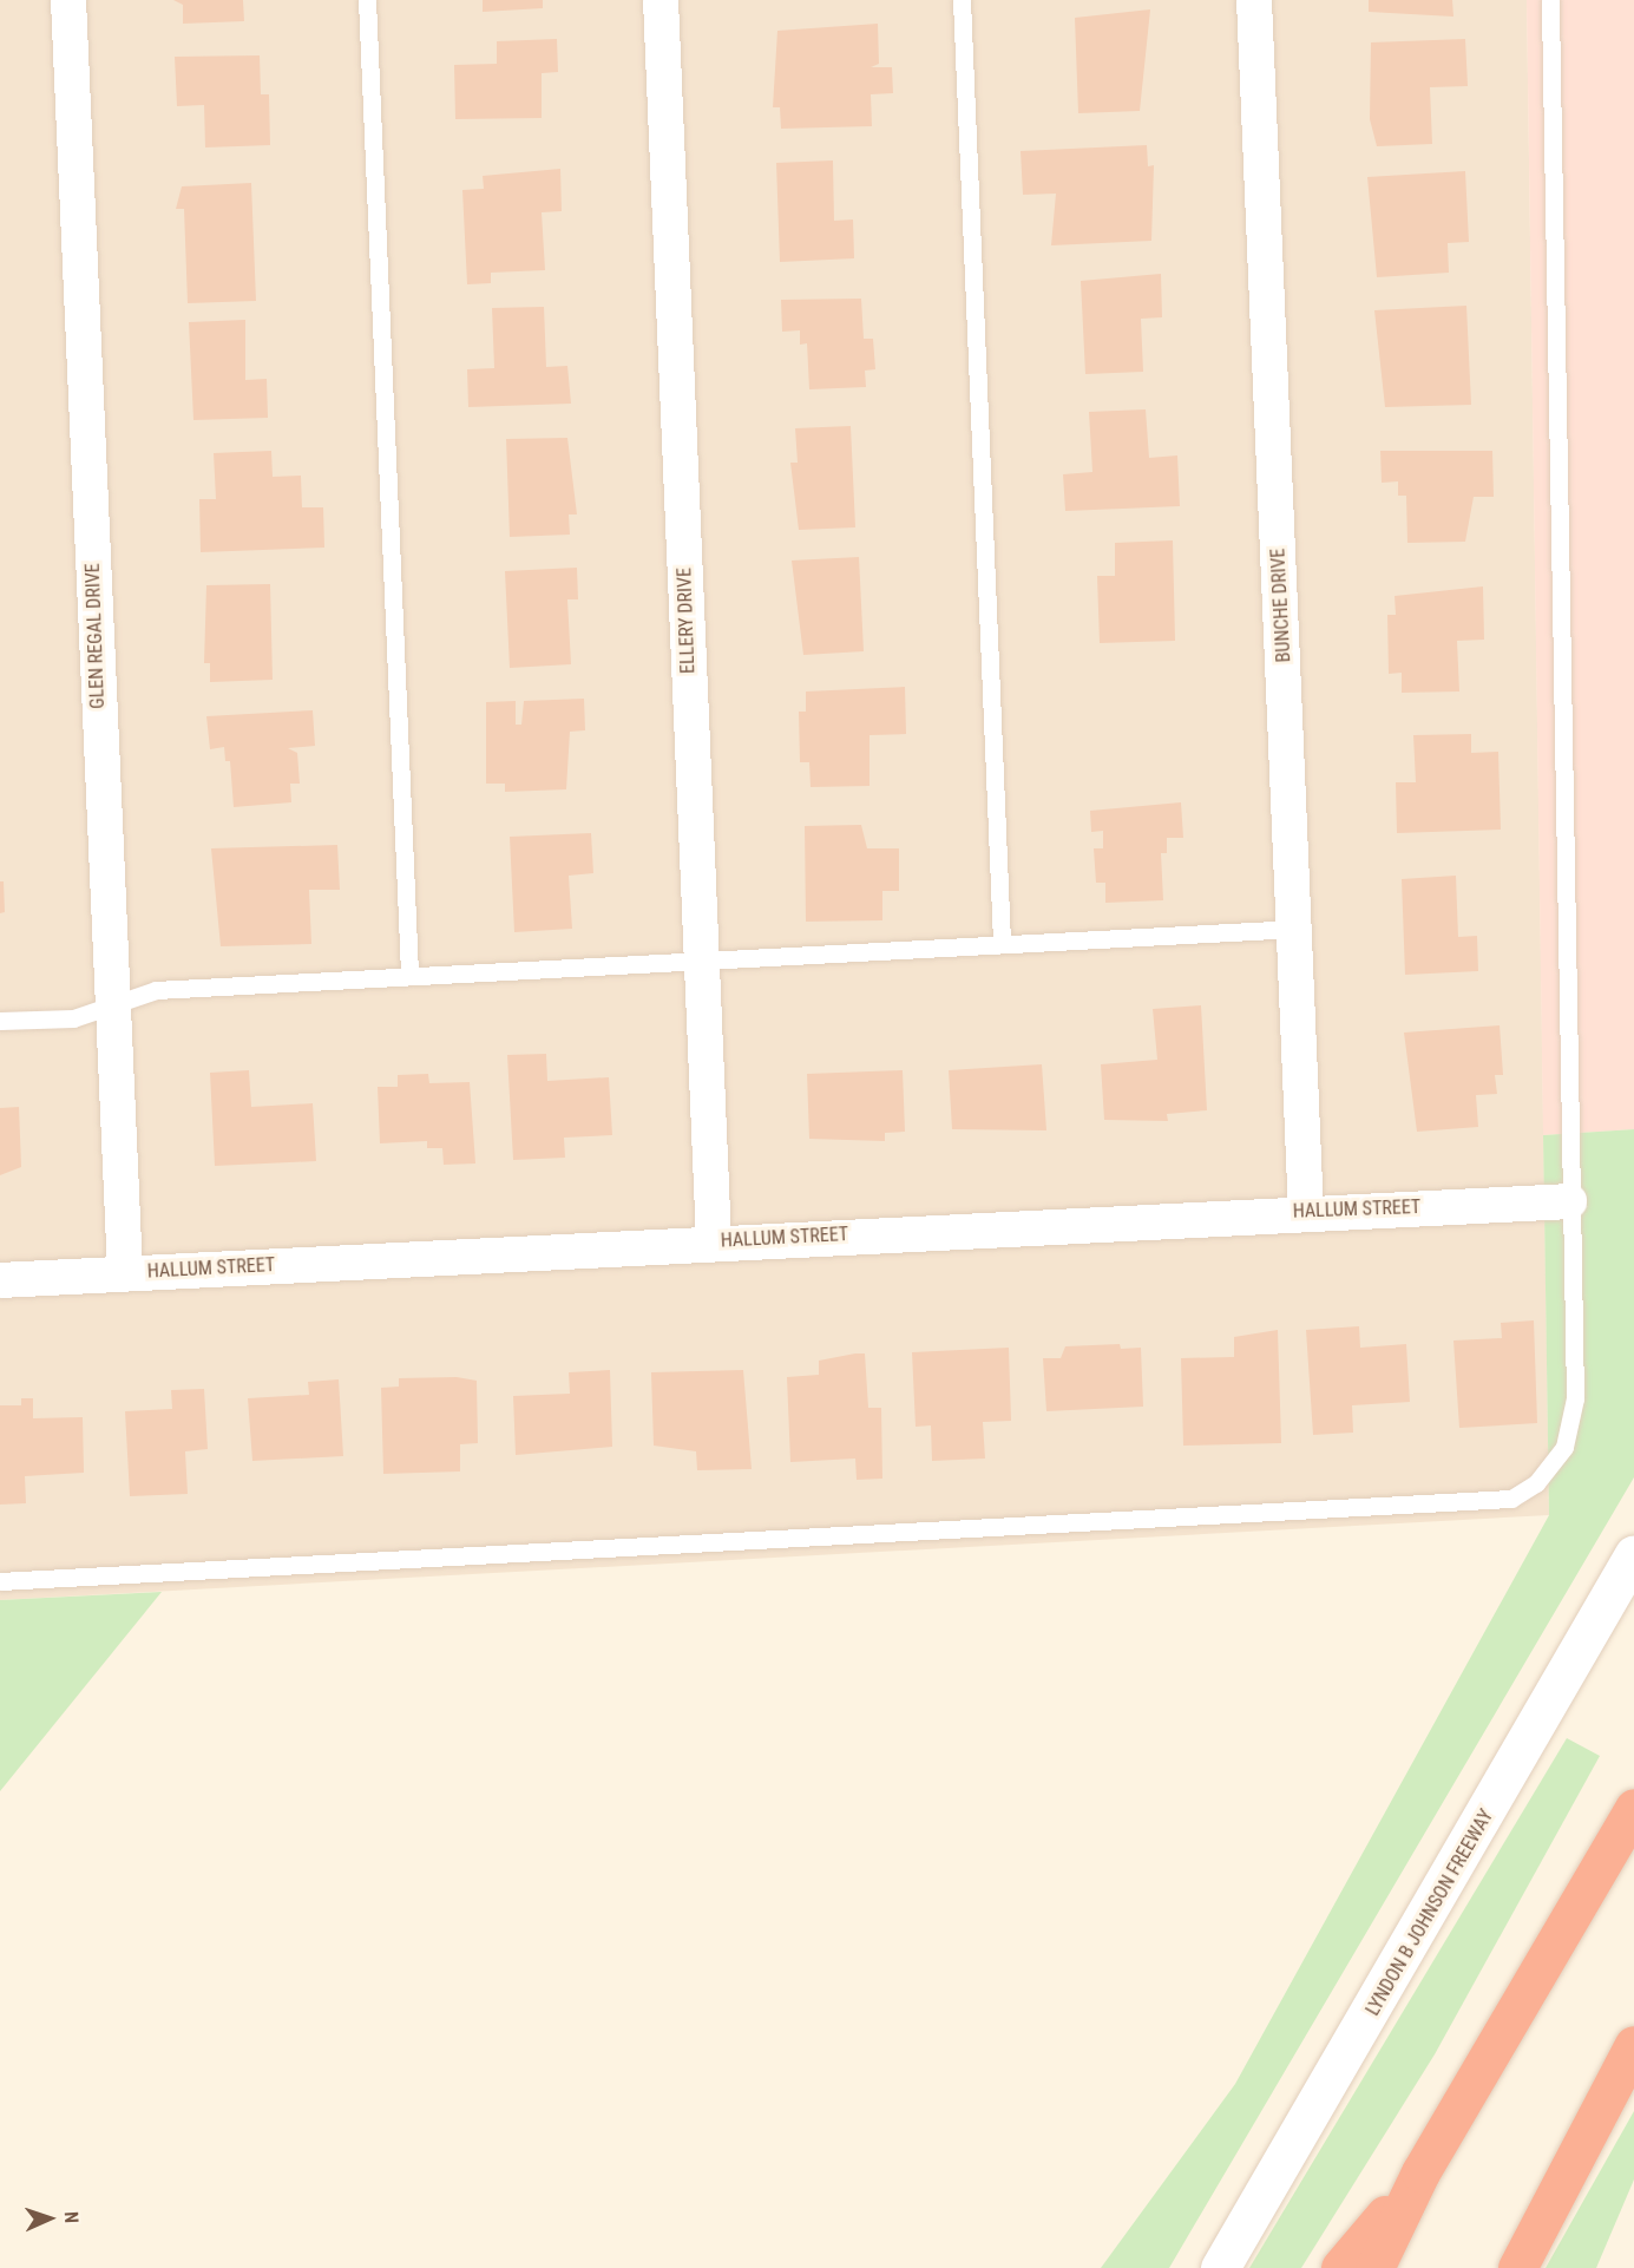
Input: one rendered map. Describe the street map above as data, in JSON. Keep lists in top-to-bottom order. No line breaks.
{"streets":{"main road":["LYNDON B JOHNSON FREEWAY"],"street":["BUNCHE DRIVE","ELLERY DRIVE","GLEN REGAL DRIVE","HALLUM STREET"]},"crossings":[["BUNCHE DRIVE","HALLUM STREET"],["ELLERY DRIVE","HALLUM STREET"],["GLEN REGAL DRIVE","HALLUM STREET"]],"north":"right"}
